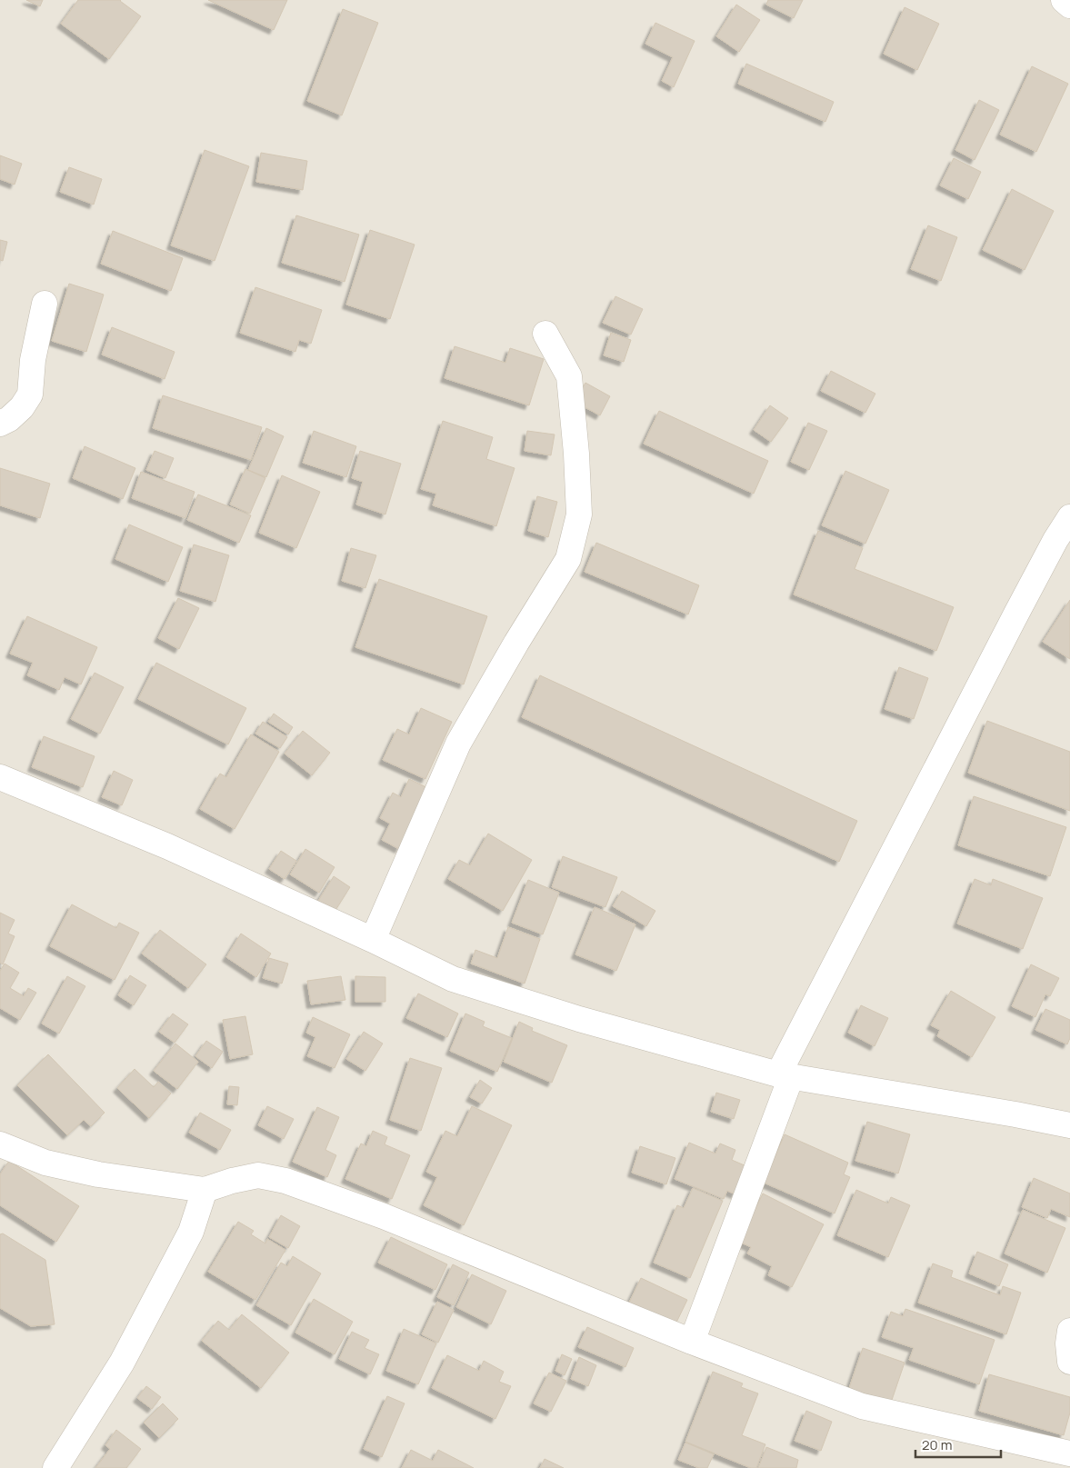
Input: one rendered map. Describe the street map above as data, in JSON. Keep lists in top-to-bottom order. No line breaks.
{"scale_bar":"20 m"}
